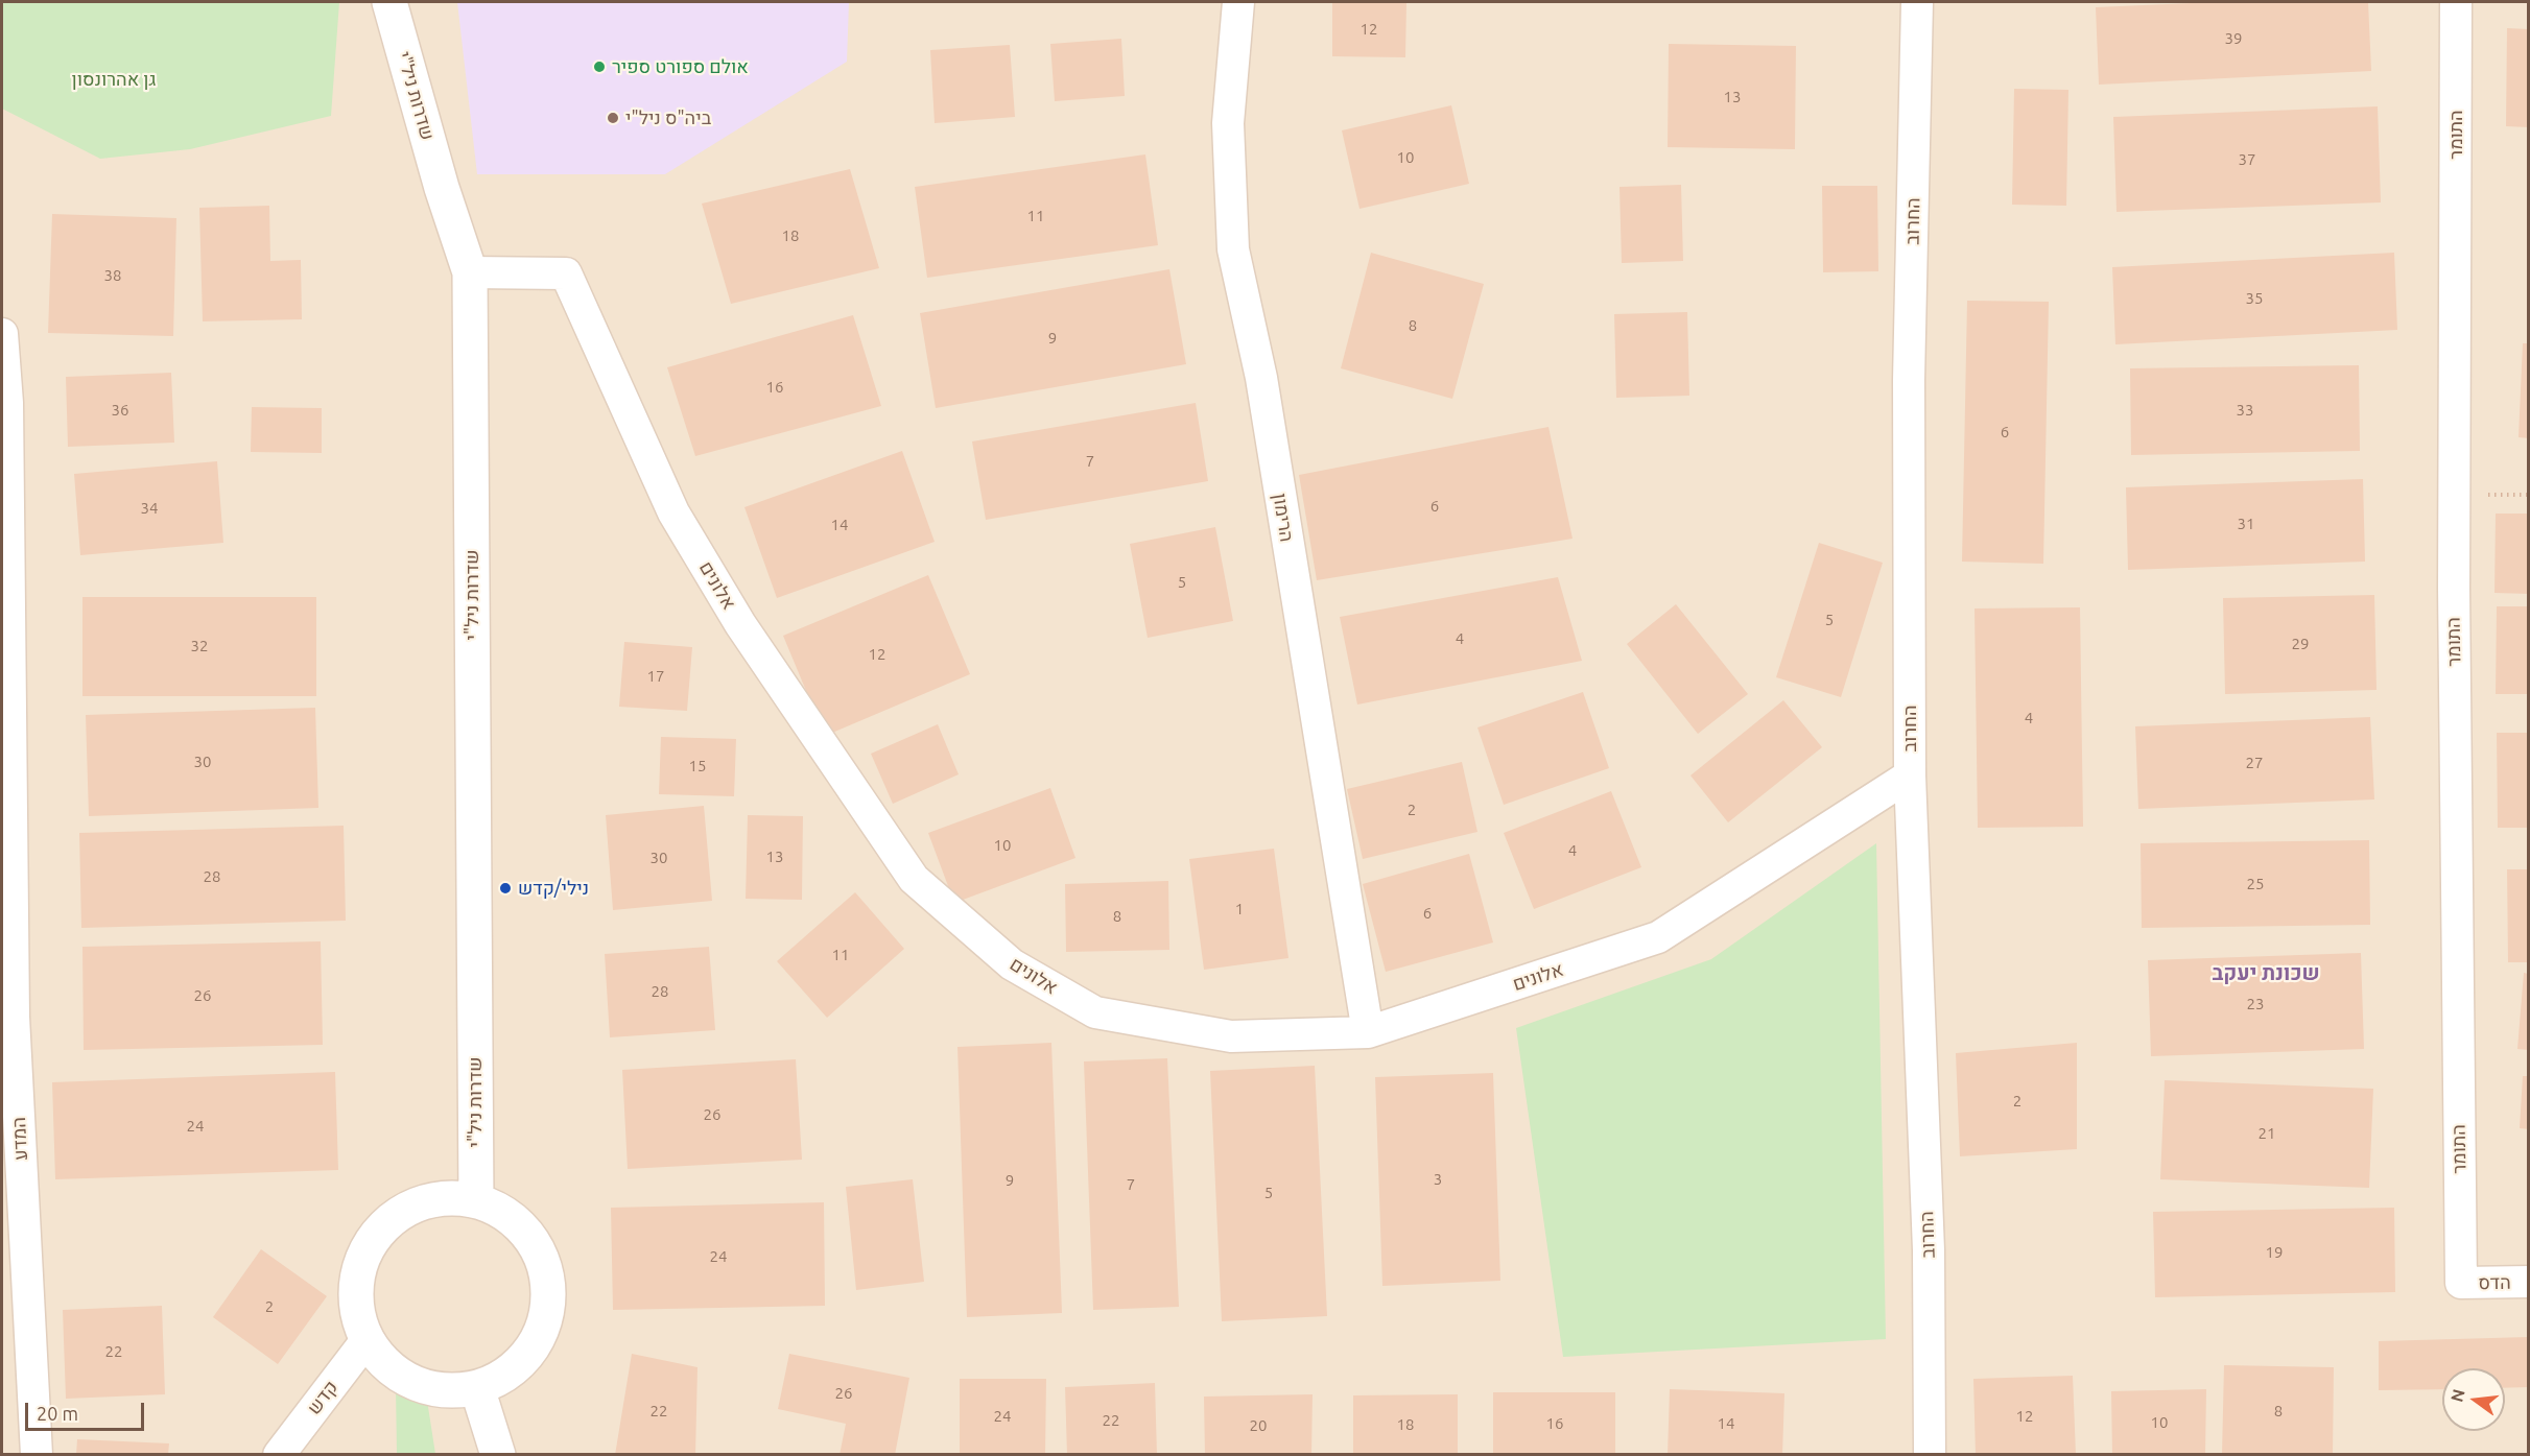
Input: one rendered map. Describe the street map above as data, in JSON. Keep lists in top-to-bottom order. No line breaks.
{"streets":{"street":["שדרות ניל\"י","התומר","החרוב","הרימון","אלונים","המדע","הדס","קדש"]},"crossings":[["שדרות ניל\"י","אלונים"],["שדרות ניל\"י","קדש"],["התומר","הדס"],["החרוב","אלונים"],["הרימון","אלונים"]],"districts":["שכונת יעקב"],"parks":["גן אהרונסון"],"places":["אולם ספורט ספיר","ביה\"ס ניל\"י","נילי/קדש"],"house_numbers":["12","39","13","10","37","11","18","38","35","8","9","16","36","33","6","7","6","34","31","14","5","5","4","29","32","12","17","4","30","27","15","2","10","4","13","30","28","25","1","6","8","11","28","26","23","2","26","24","21","3","9","7","5","19","24","2","22","26","22","8","24","12","22","10","16","14","18","20"],"scale_bar":"20 m","north":"left"}
